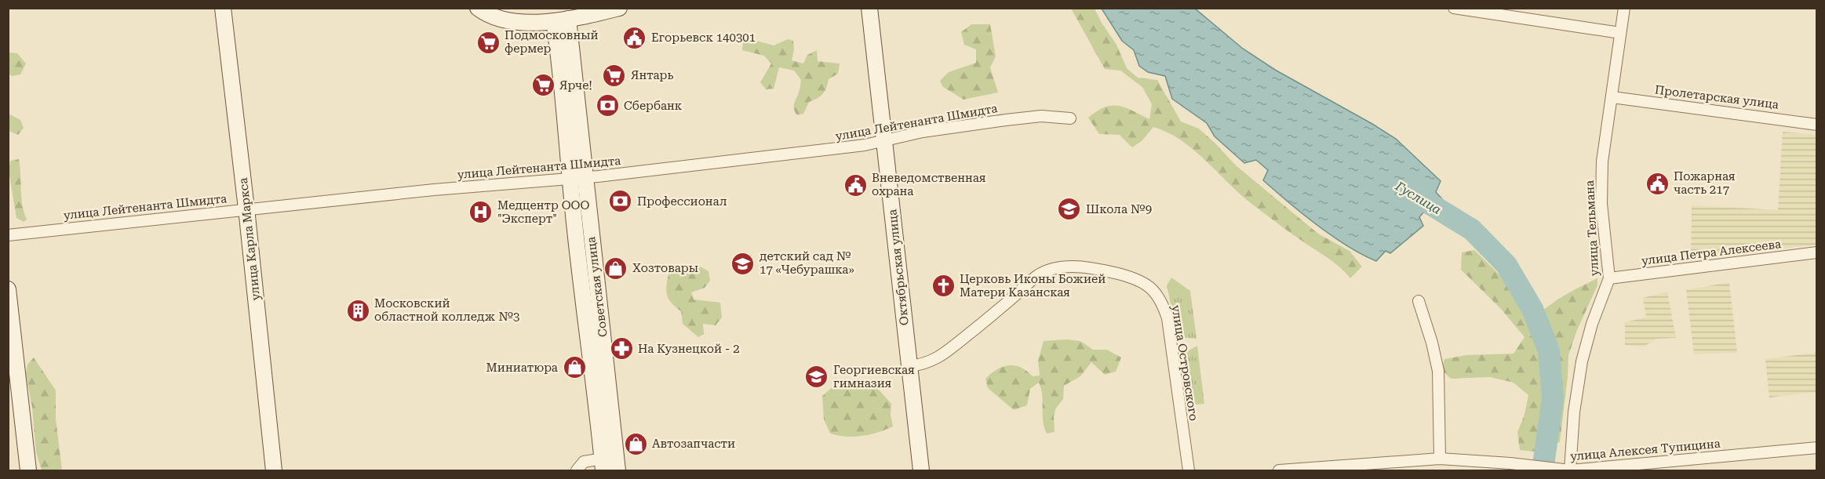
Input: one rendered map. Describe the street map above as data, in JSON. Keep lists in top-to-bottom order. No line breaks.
{"streets":{"street":["Пролетарская улица","улица Лейтенанта Шмидта","улица Тельмана","улица Карла Маркса","улица Петра Алексеева","Октябрьская улица","Советская улица","улица Островского","улица Алексея Тупицина"]},"crossings":[["Пролетарская улица","улица Тельмана"],["улица Лейтенанта Шмидта","улица Карла Маркса"],["улица Лейтенанта Шмидта","Октябрьская улица"],["улица Лейтенанта Шмидта","Советская улица"],["улица Тельмана","улица Петра Алексеева"],["улица Тельмана","улица Алексея Тупицина"],["Октябрьская улица","улица Островского"]],"water":["Гуслица"],"places":{"public building":["Егорьевск 140301","Пожарная часть 217","Вневедомственная охрана"],"supermarket":["Подмосковный фермер","Янтарь","Ярче!"],"bank":["Сбербанк","Профессионал"],"school or university":["Школа №9","детский сад № 17 «Чебурашка»","Георгиевская гимназия"],"hospital":["Медцентр ООО \"Эксперт\""],"shop":["Хозтовары","Миниатюра","Автозапчасти"],"church":["Церковь Иконы Божией Матери Казанская"],"building":["Московский областной колледж №3"],"pharmacy":["На Кузнецкой - 2"]}}
